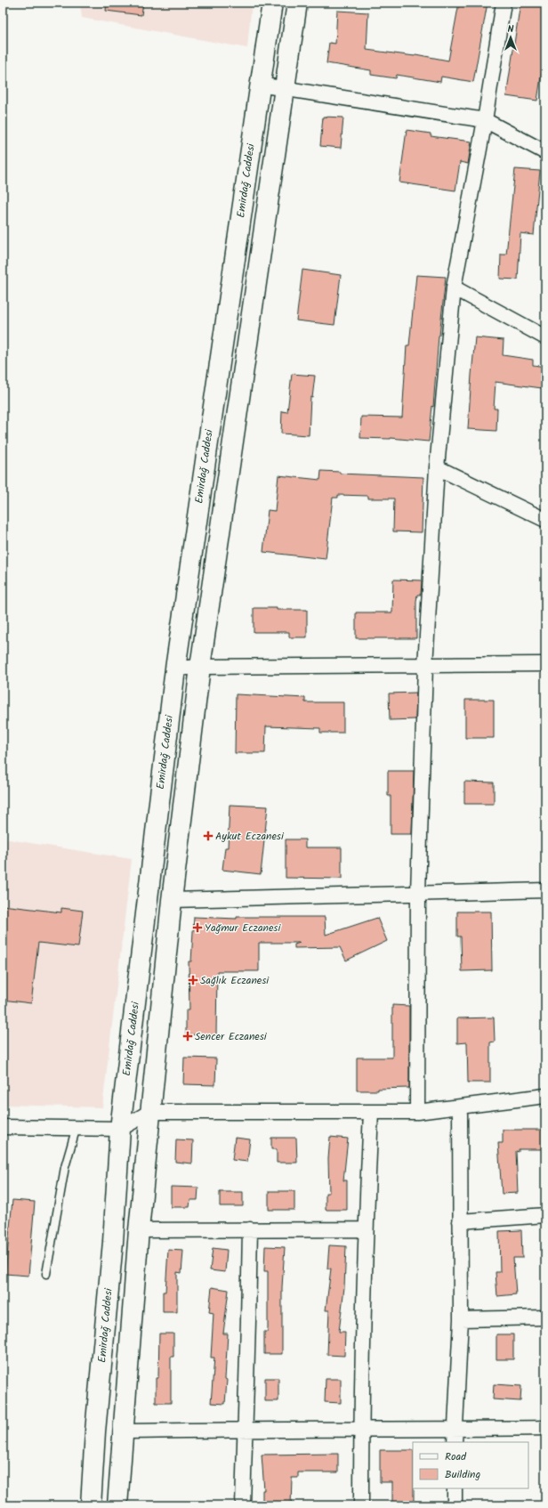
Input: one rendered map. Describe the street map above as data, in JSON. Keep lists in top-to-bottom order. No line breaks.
{"streets":{"main road":["Emirdağ Caddesi"]},"places":{"health":["Aykut Eczanesi","Yağmur Eczanesi","Sağlık Eczanesi","Sencer Eczanesi"]},"legend":["Road","Building"],"north":"top"}
